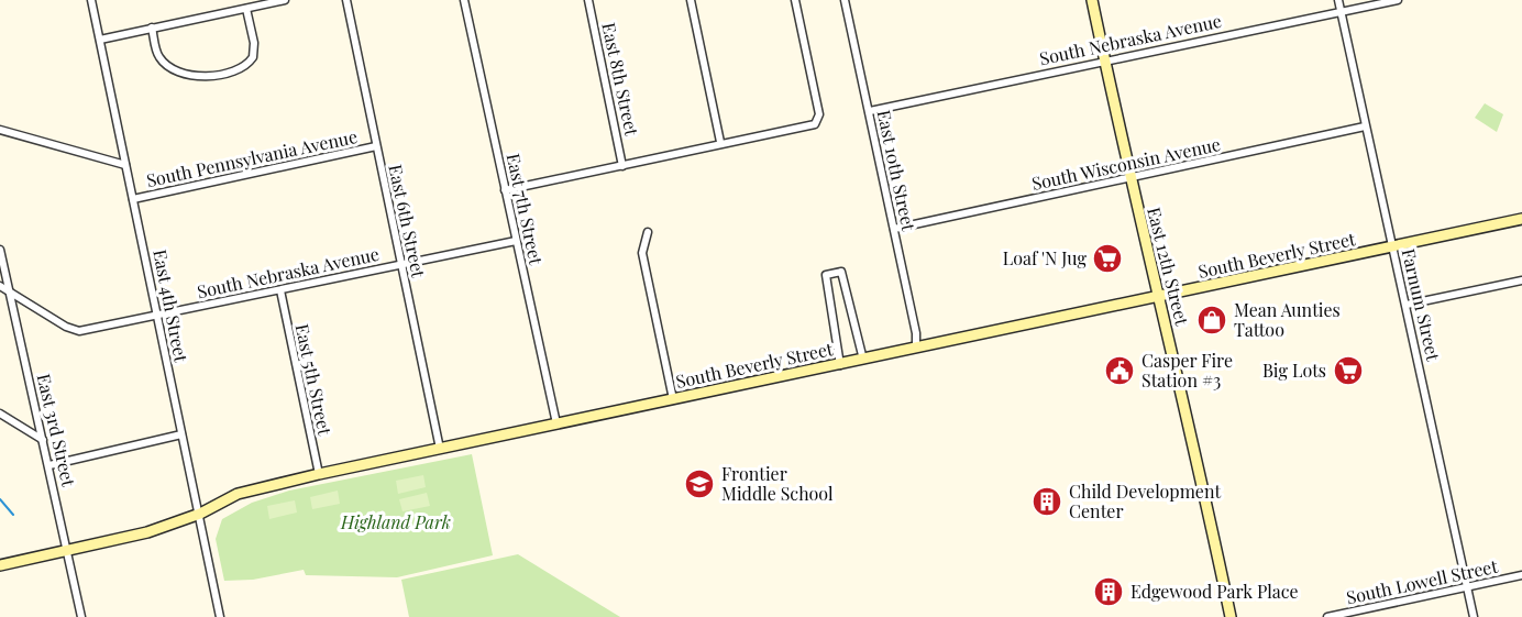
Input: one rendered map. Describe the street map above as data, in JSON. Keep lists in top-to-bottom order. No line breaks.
{"streets":{"main road":["South Beverly Street","East 12th Street"],"street":["South Nebraska Avenue","East 8th Street","South Pennsylvania Avenue","South Wisconsin Avenue","East 10th Street","East 7th Street","East 6th Street","Farnum Street","East 4th Street","East 5th Street","East 3rd Street","South Lowell Street"]},"crossings":[["South Nebraska Avenue","East 10th Street"],["South Nebraska Avenue","East 7th Street"],["South Nebraska Avenue","East 6th Street"],["South Nebraska Avenue","East 12th Street"],["South Nebraska Avenue","Farnum Street"],["South Nebraska Avenue","East 4th Street"],["South Nebraska Avenue","East 5th Street"],["South Nebraska Avenue","East 3rd Street"],["South Pennsylvania Avenue","East 6th Street"],["South Pennsylvania Avenue","East 4th Street"],["South Wisconsin Avenue","East 10th Street"],["South Wisconsin Avenue","East 12th Street"],["South Wisconsin Avenue","Farnum Street"],["East 10th Street","South Beverly Street"],["East 7th Street","South Beverly Street"],["East 6th Street","South Beverly Street"],["South Beverly Street","East 12th Street"],["South Beverly Street","Farnum Street"],["South Beverly Street","East 4th Street"],["South Beverly Street","East 5th Street"],["South Beverly Street","East 3rd Street"],["Farnum Street","South Lowell Street"]],"parks":["Highland Park"],"places":{"supermarket":["Loaf 'N Jug","Big Lots"],"shop":["Mean Aunties Tattoo"],"public building":["Casper Fire Station #3"],"school or university":["Frontier Middle School"],"building":["Child Development Center","Edgewood Park Place"]}}
